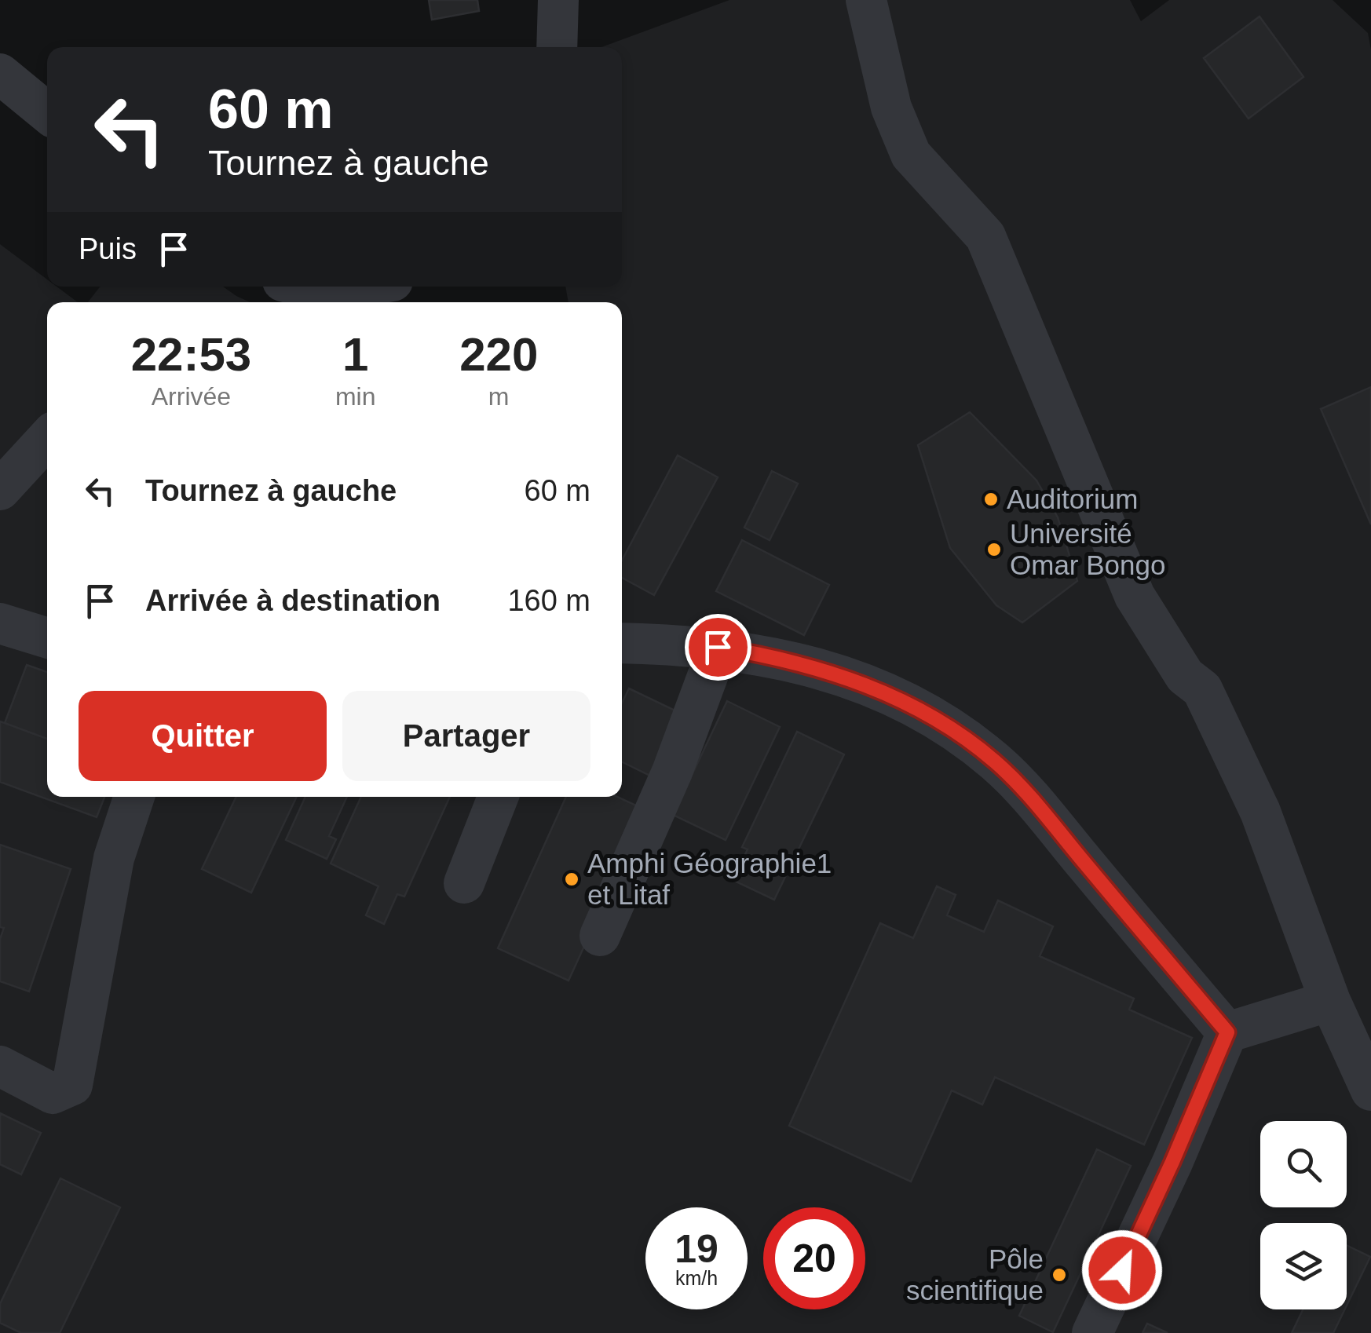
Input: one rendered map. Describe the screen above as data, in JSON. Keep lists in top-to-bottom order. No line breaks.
{"places":["Auditorium","Université Omar Bongo","Amphi Géographie1 et Litaf","Pôle scientifique"],"page":{"turn":["60 m","Tournez à gauche"],"then":"Puis","eta":["22:53","Arrivée","1","min","220","m"],"list":[{"name":"Tournez à gauche","value":"60 m"},{"name":"Arrivée à destination","value":"160 m"}],"buttons":["Quitter","Partager"],"speed":"19 km/h","limit":"20"}}
